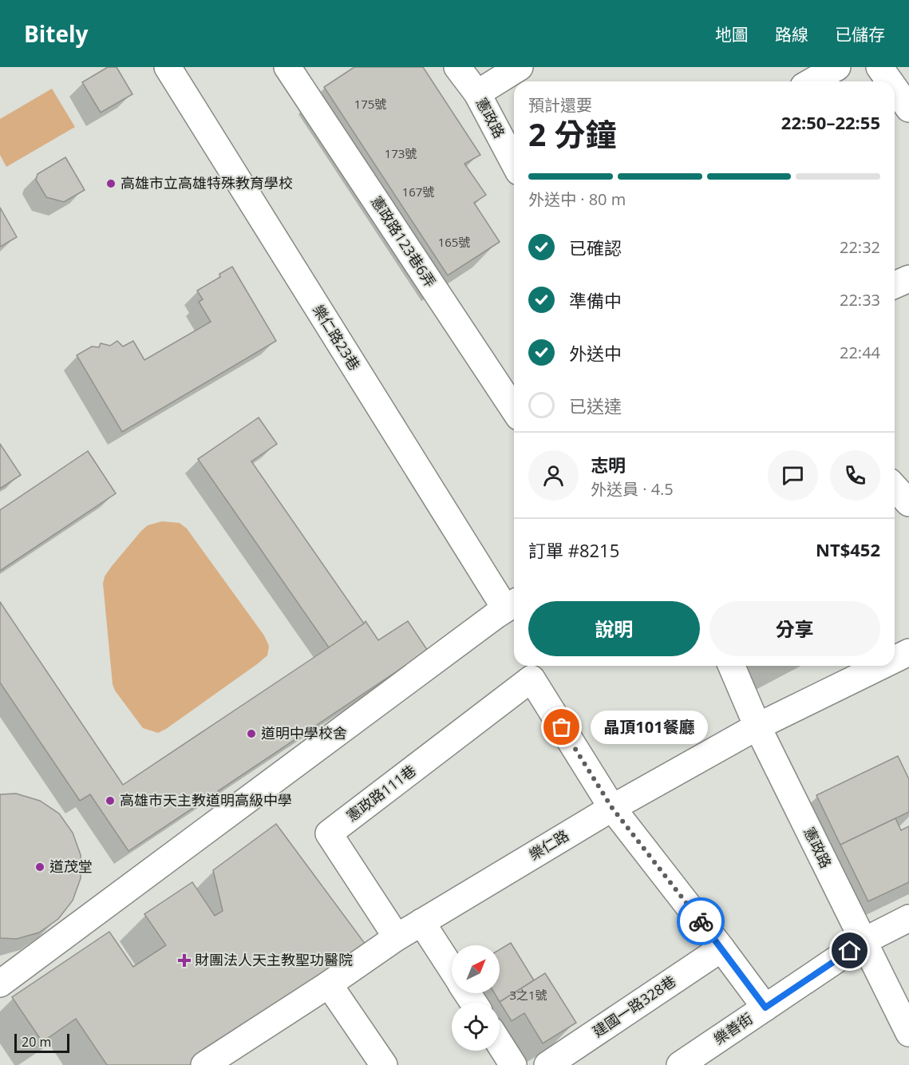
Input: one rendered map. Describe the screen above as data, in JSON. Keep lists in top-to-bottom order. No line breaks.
{"streets":{"street":["憲政路","憲政路123巷6弄","樂仁路23巷","憲政路111巷","樂仁路","建國一路328巷","樂善街"]},"crossings":[["憲政路","樂仁路"],["憲政路","樂善街"],["憲政路111巷","樂仁路"]],"places":{"other":["高雄市立高雄特殊教育學校","晶頂101餐廳","道明中學校舍","高雄市天主教道明高級中學","道茂堂"],"health":["財團法人天主教聖功醫院"]},"house_numbers":["175號","173號","167號","165號","3之1號"],"scale_bar":"20 m","north":"top right","page":{"header":"Bitely","nav":["地圖","路線","已儲存"],"heading":["2 分鐘","預計還要","22:50–22:55"],"panel":["志明","外送員 · 4.5","訂單 #8215","NT$452"],"bar":"外送中 · 80 m","list":[["已確認","22:32"],["準備中","22:33"],["外送中","22:44"],"已送達"],"buttons":["說明","分享"],"bubble":"晶頂101餐廳","scale":"20 m"}}
